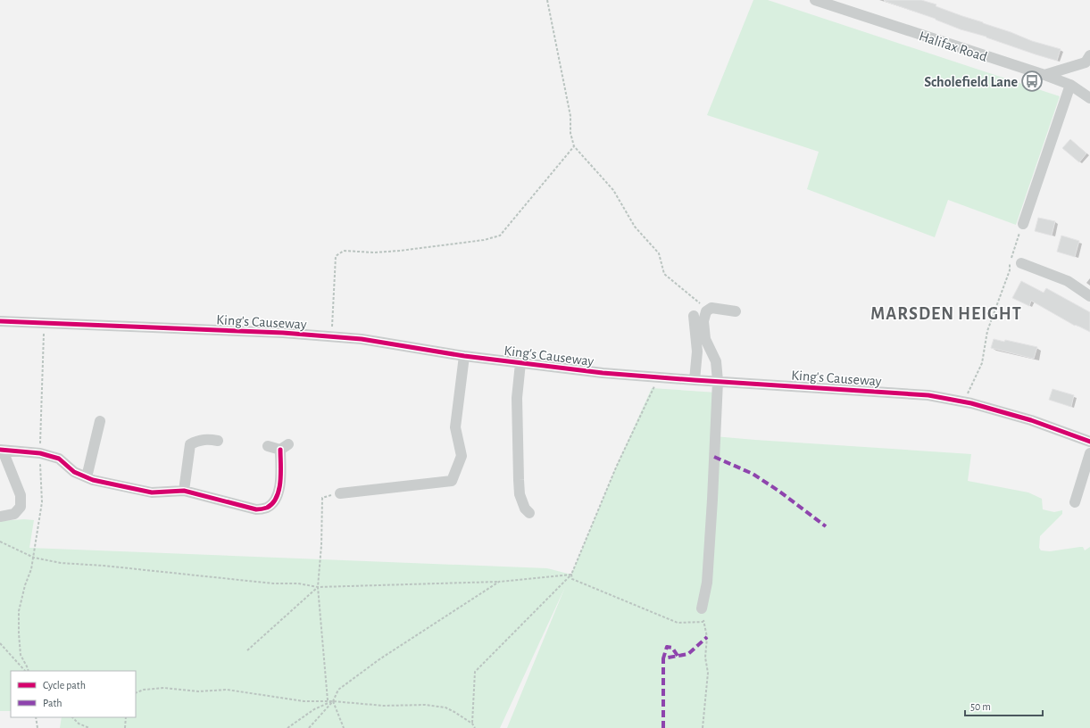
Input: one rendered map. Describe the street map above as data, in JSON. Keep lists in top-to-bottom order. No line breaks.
{"streets":{"street":["Halifax Road","King's Causeway"]},"districts":["MARSDEN HEIGHT"],"places":{"bus stop":["Scholefield Lane"]},"legend":["Cycle path","Path"],"scale_bar":"50 m"}
